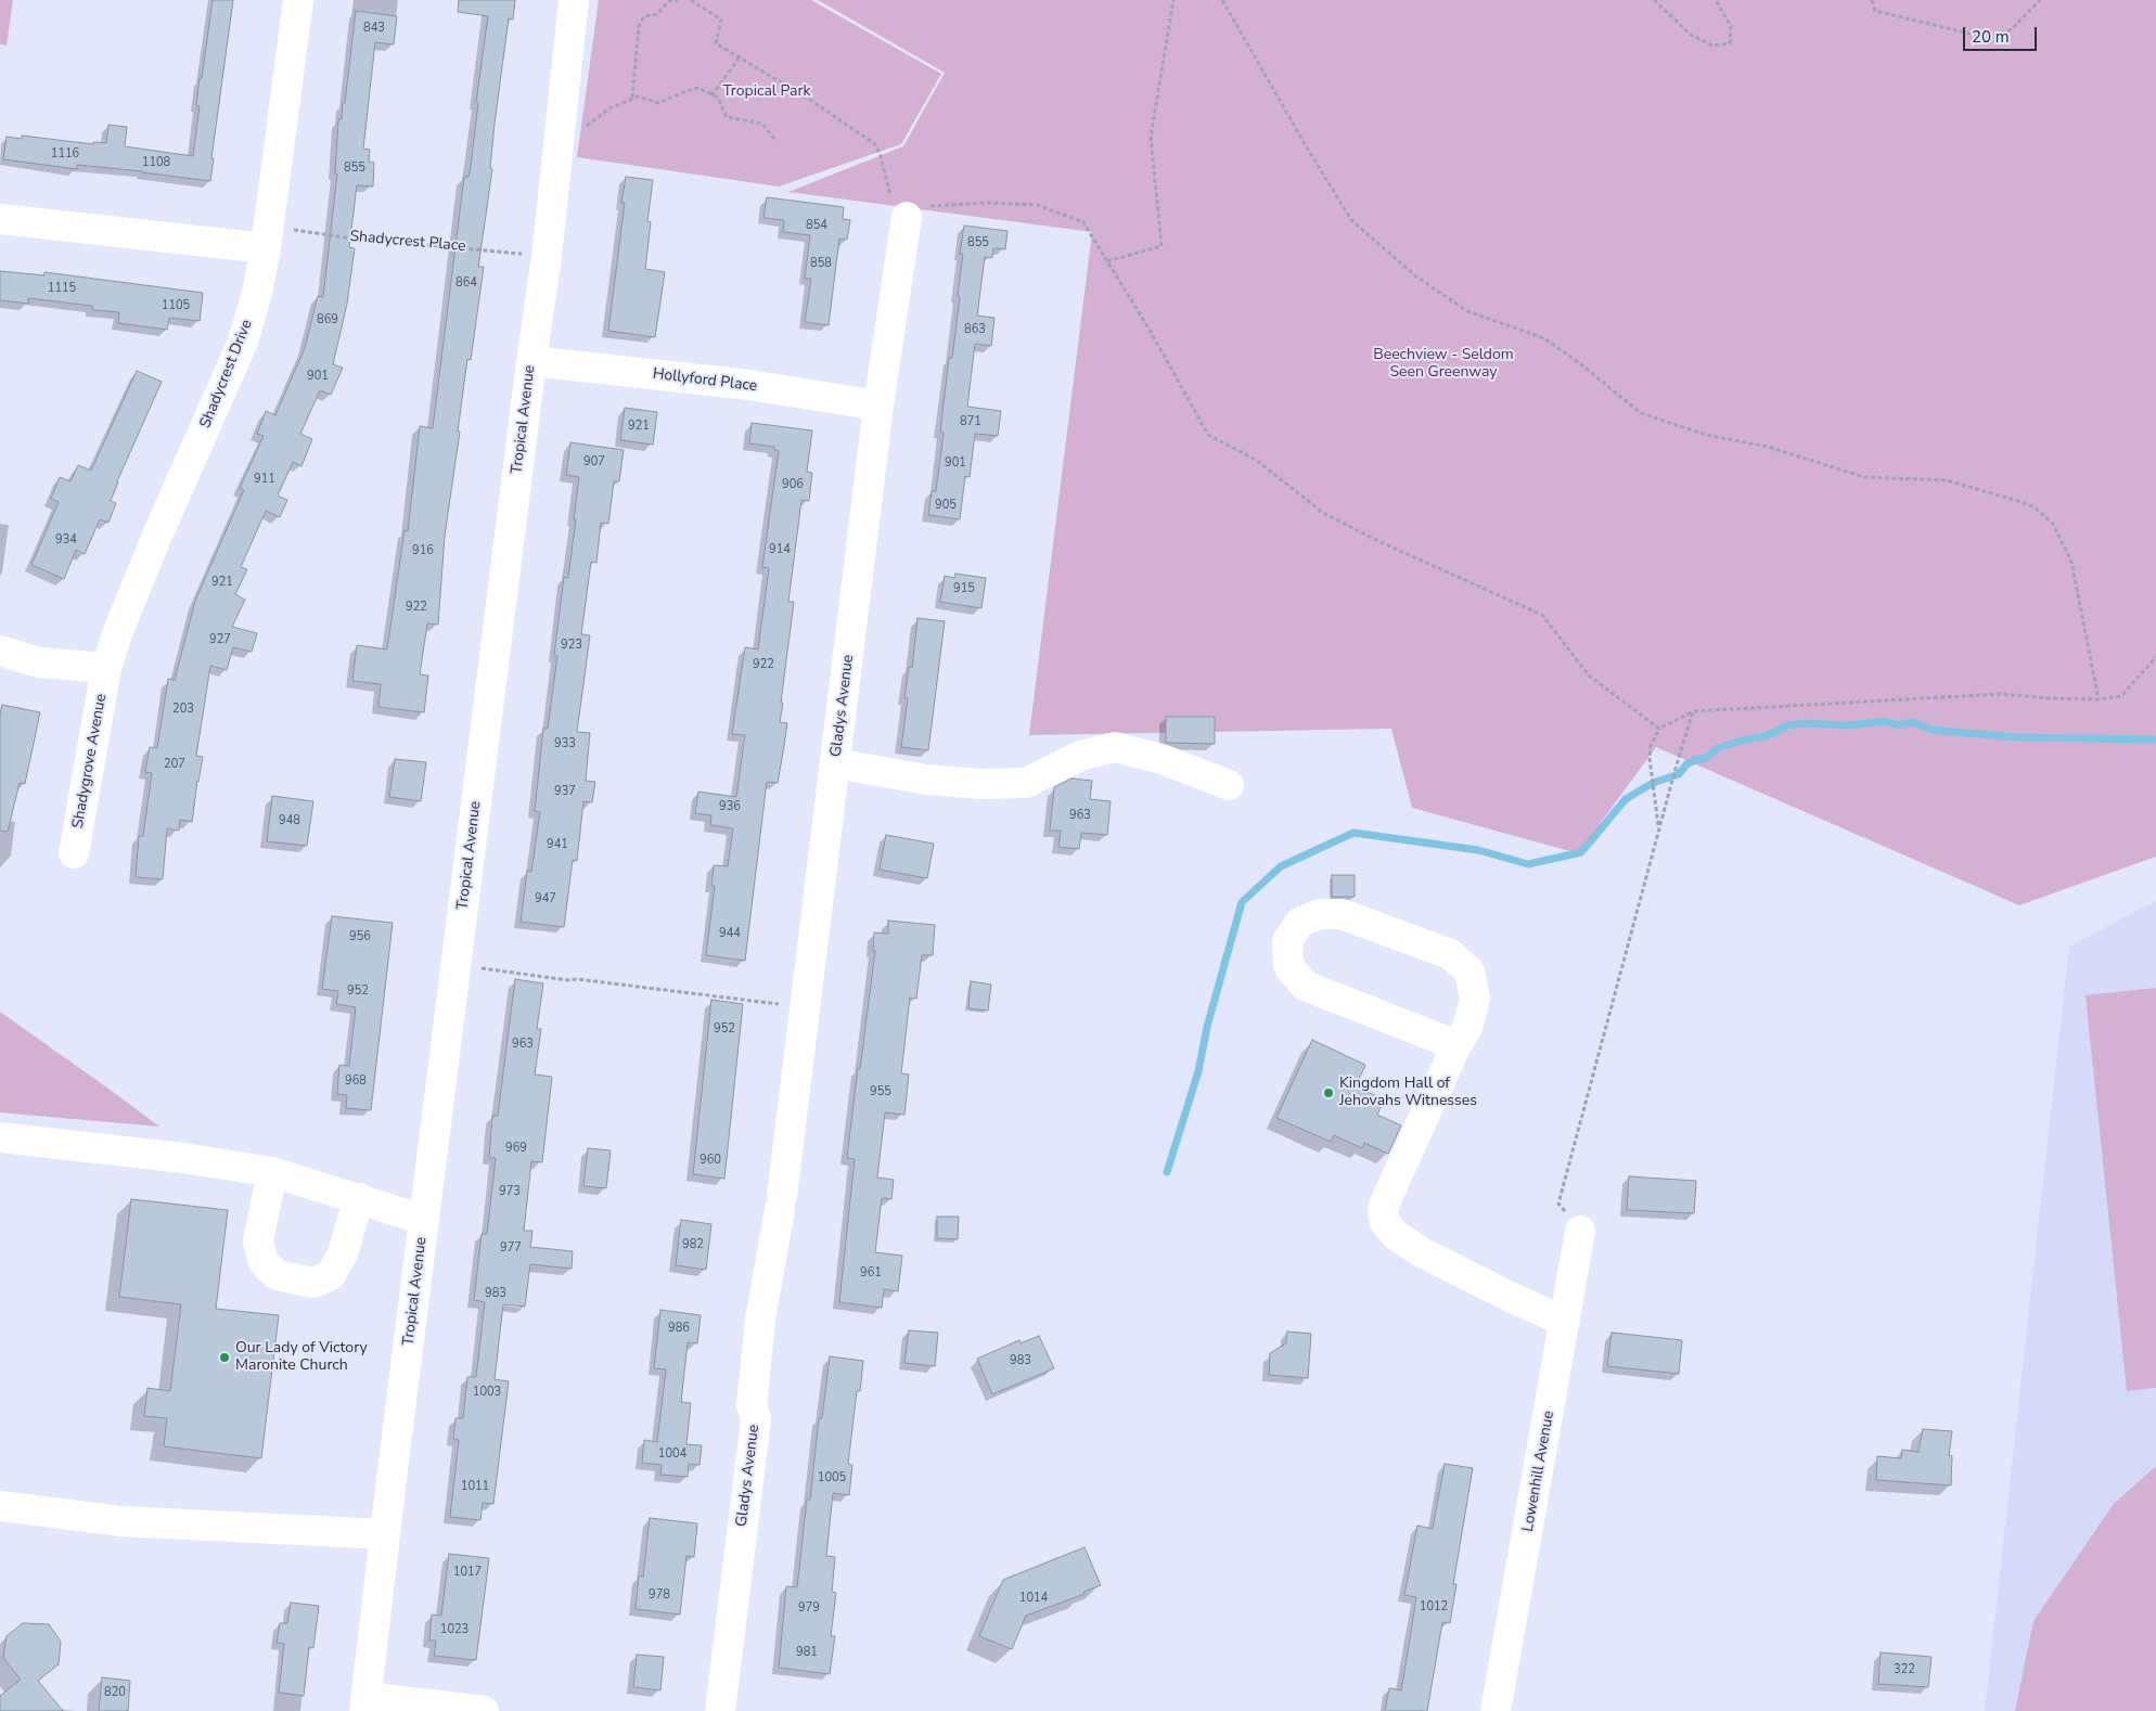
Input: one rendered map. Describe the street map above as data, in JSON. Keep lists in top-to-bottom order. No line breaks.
{"streets":{"street":["Shadycrest Drive","Hollyford Place","Tropical Avenue","Gladys Avenue","Shadygrove Avenue","Lowenhill Avenue"],"path":["Shadycrest Place"]},"crossings":[["Shadycrest Place","Shadycrest Drive"],["Shadycrest Place","Tropical Avenue"],["Shadycrest Drive","Shadygrove Avenue"],["Hollyford Place","Tropical Avenue"],["Hollyford Place","Gladys Avenue"]],"parks":["Tropical Park","Beechview - Seldom Seen Greenway"],"places":["Kingdom Hall of Jehovahs Witnesses","Our Lady of Victory Maronite Church"],"house_numbers":["843","1116","1108","855","854","855","858","864","1115","1105","869","863","901","871","921","907","901","911","906","905","934","914","916","921","915","922","927","923","922","203","933","207","937","936","963","948","941","947","944","956","952","952","963","968","955","969","960","973","982","977","961","983","986","983","1003","1004","1005","1011","1017","978","1014","1012","979","1023","981","322","820"],"scale_bar":"20 m"}
